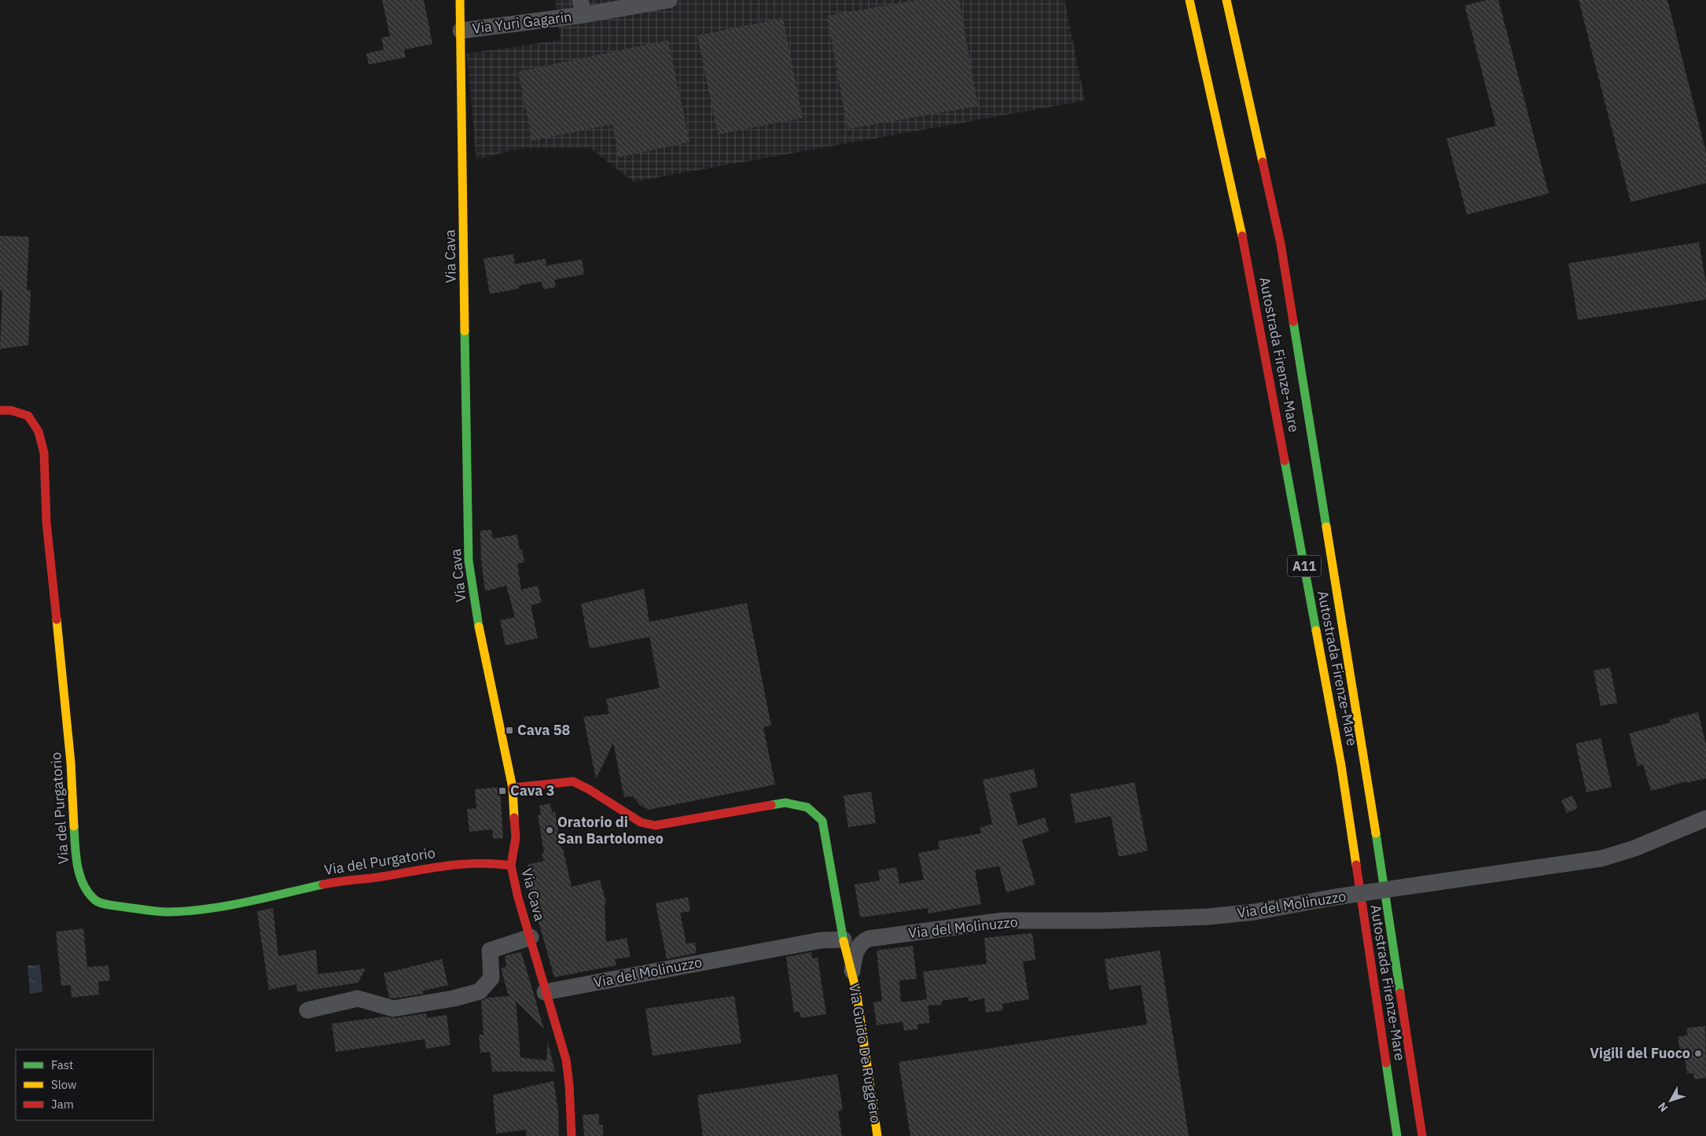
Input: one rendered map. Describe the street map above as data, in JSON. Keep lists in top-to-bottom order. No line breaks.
{"streets":{"main road":["Via Cava","Autostrada Firenze-Mare","A11","Via del Purgatorio","Via Guido De Ruggiero"],"street":["Via Yuri Gagarin","Via del Molinuzzo"]},"crossings":[["Via Yuri Gagarin","Via Cava"],["Via Cava","Via del Purgatorio"],["Via Cava","Via del Molinuzzo"],["Via Cava","Via Guido De Ruggiero"],["Via del Molinuzzo","Via Guido De Ruggiero"]],"places":{"transit":["Cava 58","Cava 3"],"other":["Oratorio di San Bartolomeo","Vigili del Fuoco"]},"legend":["Fast","Slow","Jam"],"north":"bottom left"}
